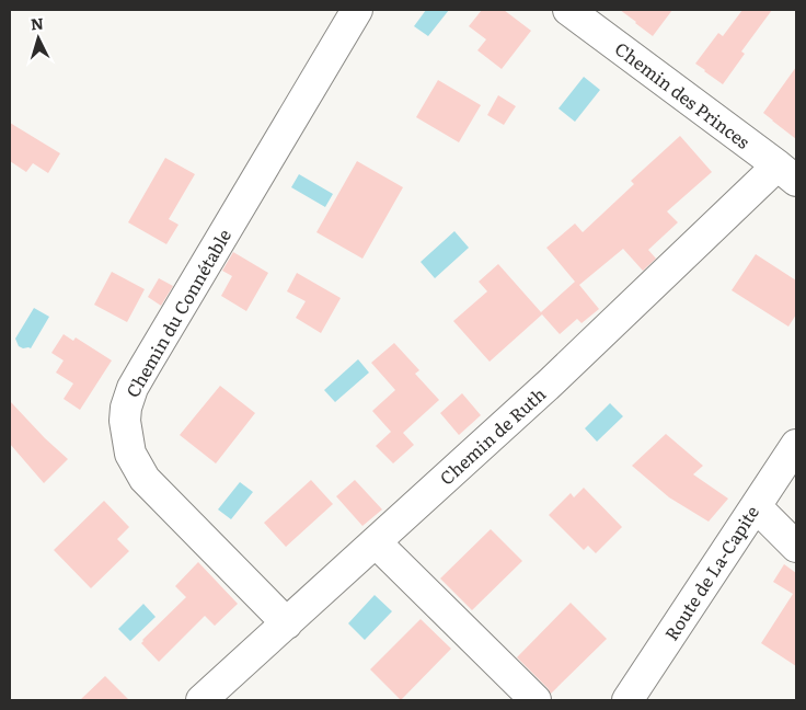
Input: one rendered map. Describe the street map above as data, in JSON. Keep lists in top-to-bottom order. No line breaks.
{"streets":{"street":["Chemin des Princes","Chemin du Connétable","Chemin de Ruth","Route de La-Capite"]},"crossings":[["Chemin des Princes","Chemin de Ruth"],["Chemin du Connétable","Chemin de Ruth"]],"north":"top"}
